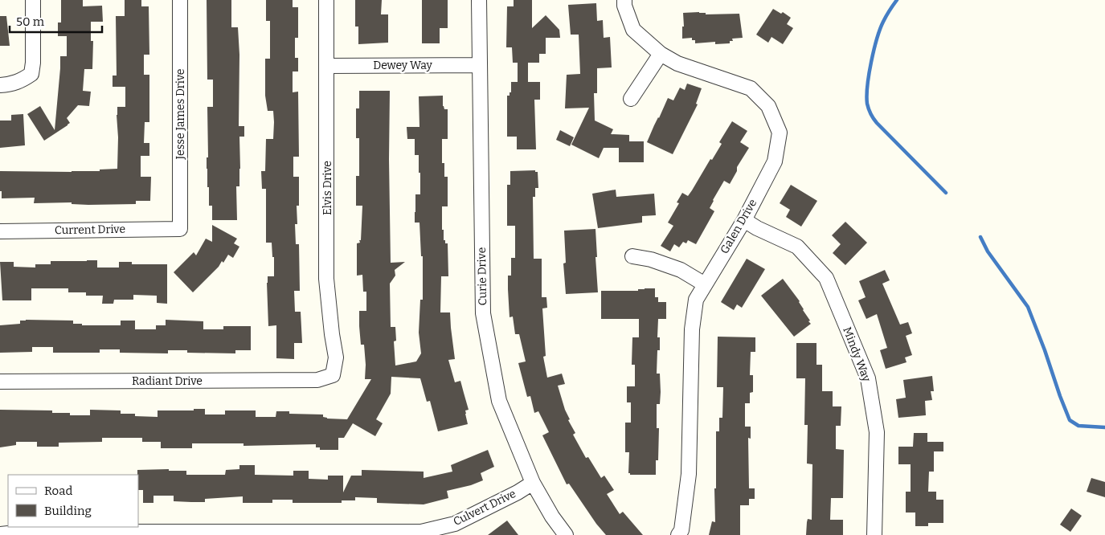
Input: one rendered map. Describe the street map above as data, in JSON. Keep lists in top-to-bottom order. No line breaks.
{"streets":{"street":["Dewey Way","Jesse James Drive","Elvis Drive","Galen Drive","Current Drive","Curie Drive","Mindy Way","Radiant Drive","Culvert Drive"]},"crossings":[["Dewey Way","Elvis Drive"],["Dewey Way","Curie Drive"],["Jesse James Drive","Current Drive"],["Elvis Drive","Radiant Drive"],["Galen Drive","Mindy Way"],["Curie Drive","Culvert Drive"]],"legend":["Road","Building"],"scale_bar":"50 m"}
